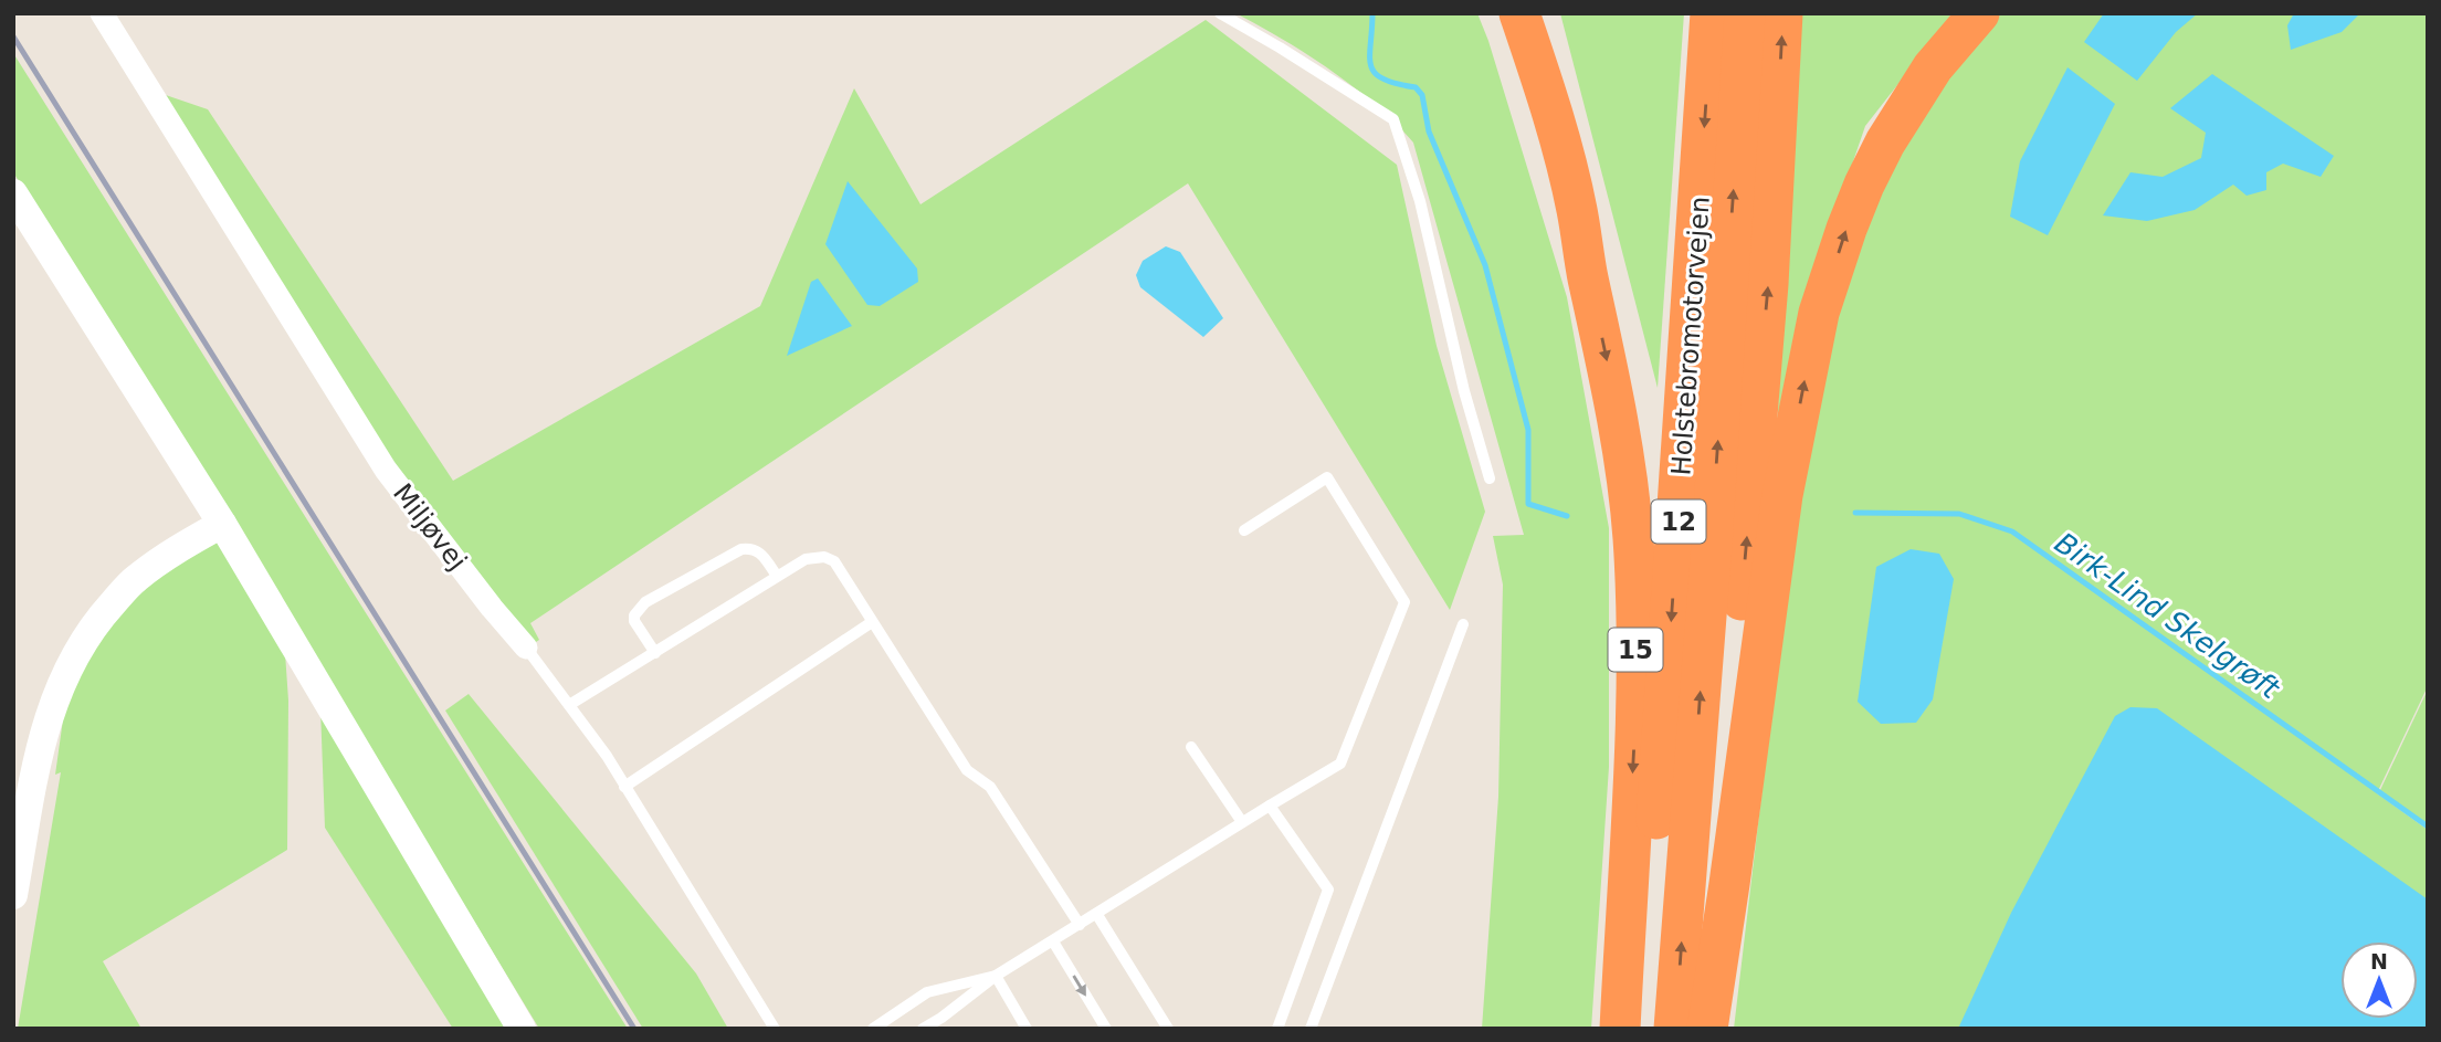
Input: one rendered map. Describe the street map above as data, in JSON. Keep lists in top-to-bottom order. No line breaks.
{"streets":{"highway":["Holstebromotorvejen","12","15"],"street":["Miljøvej"]},"water":["Birk-Lind Skelgrøft"],"north":"top"}
